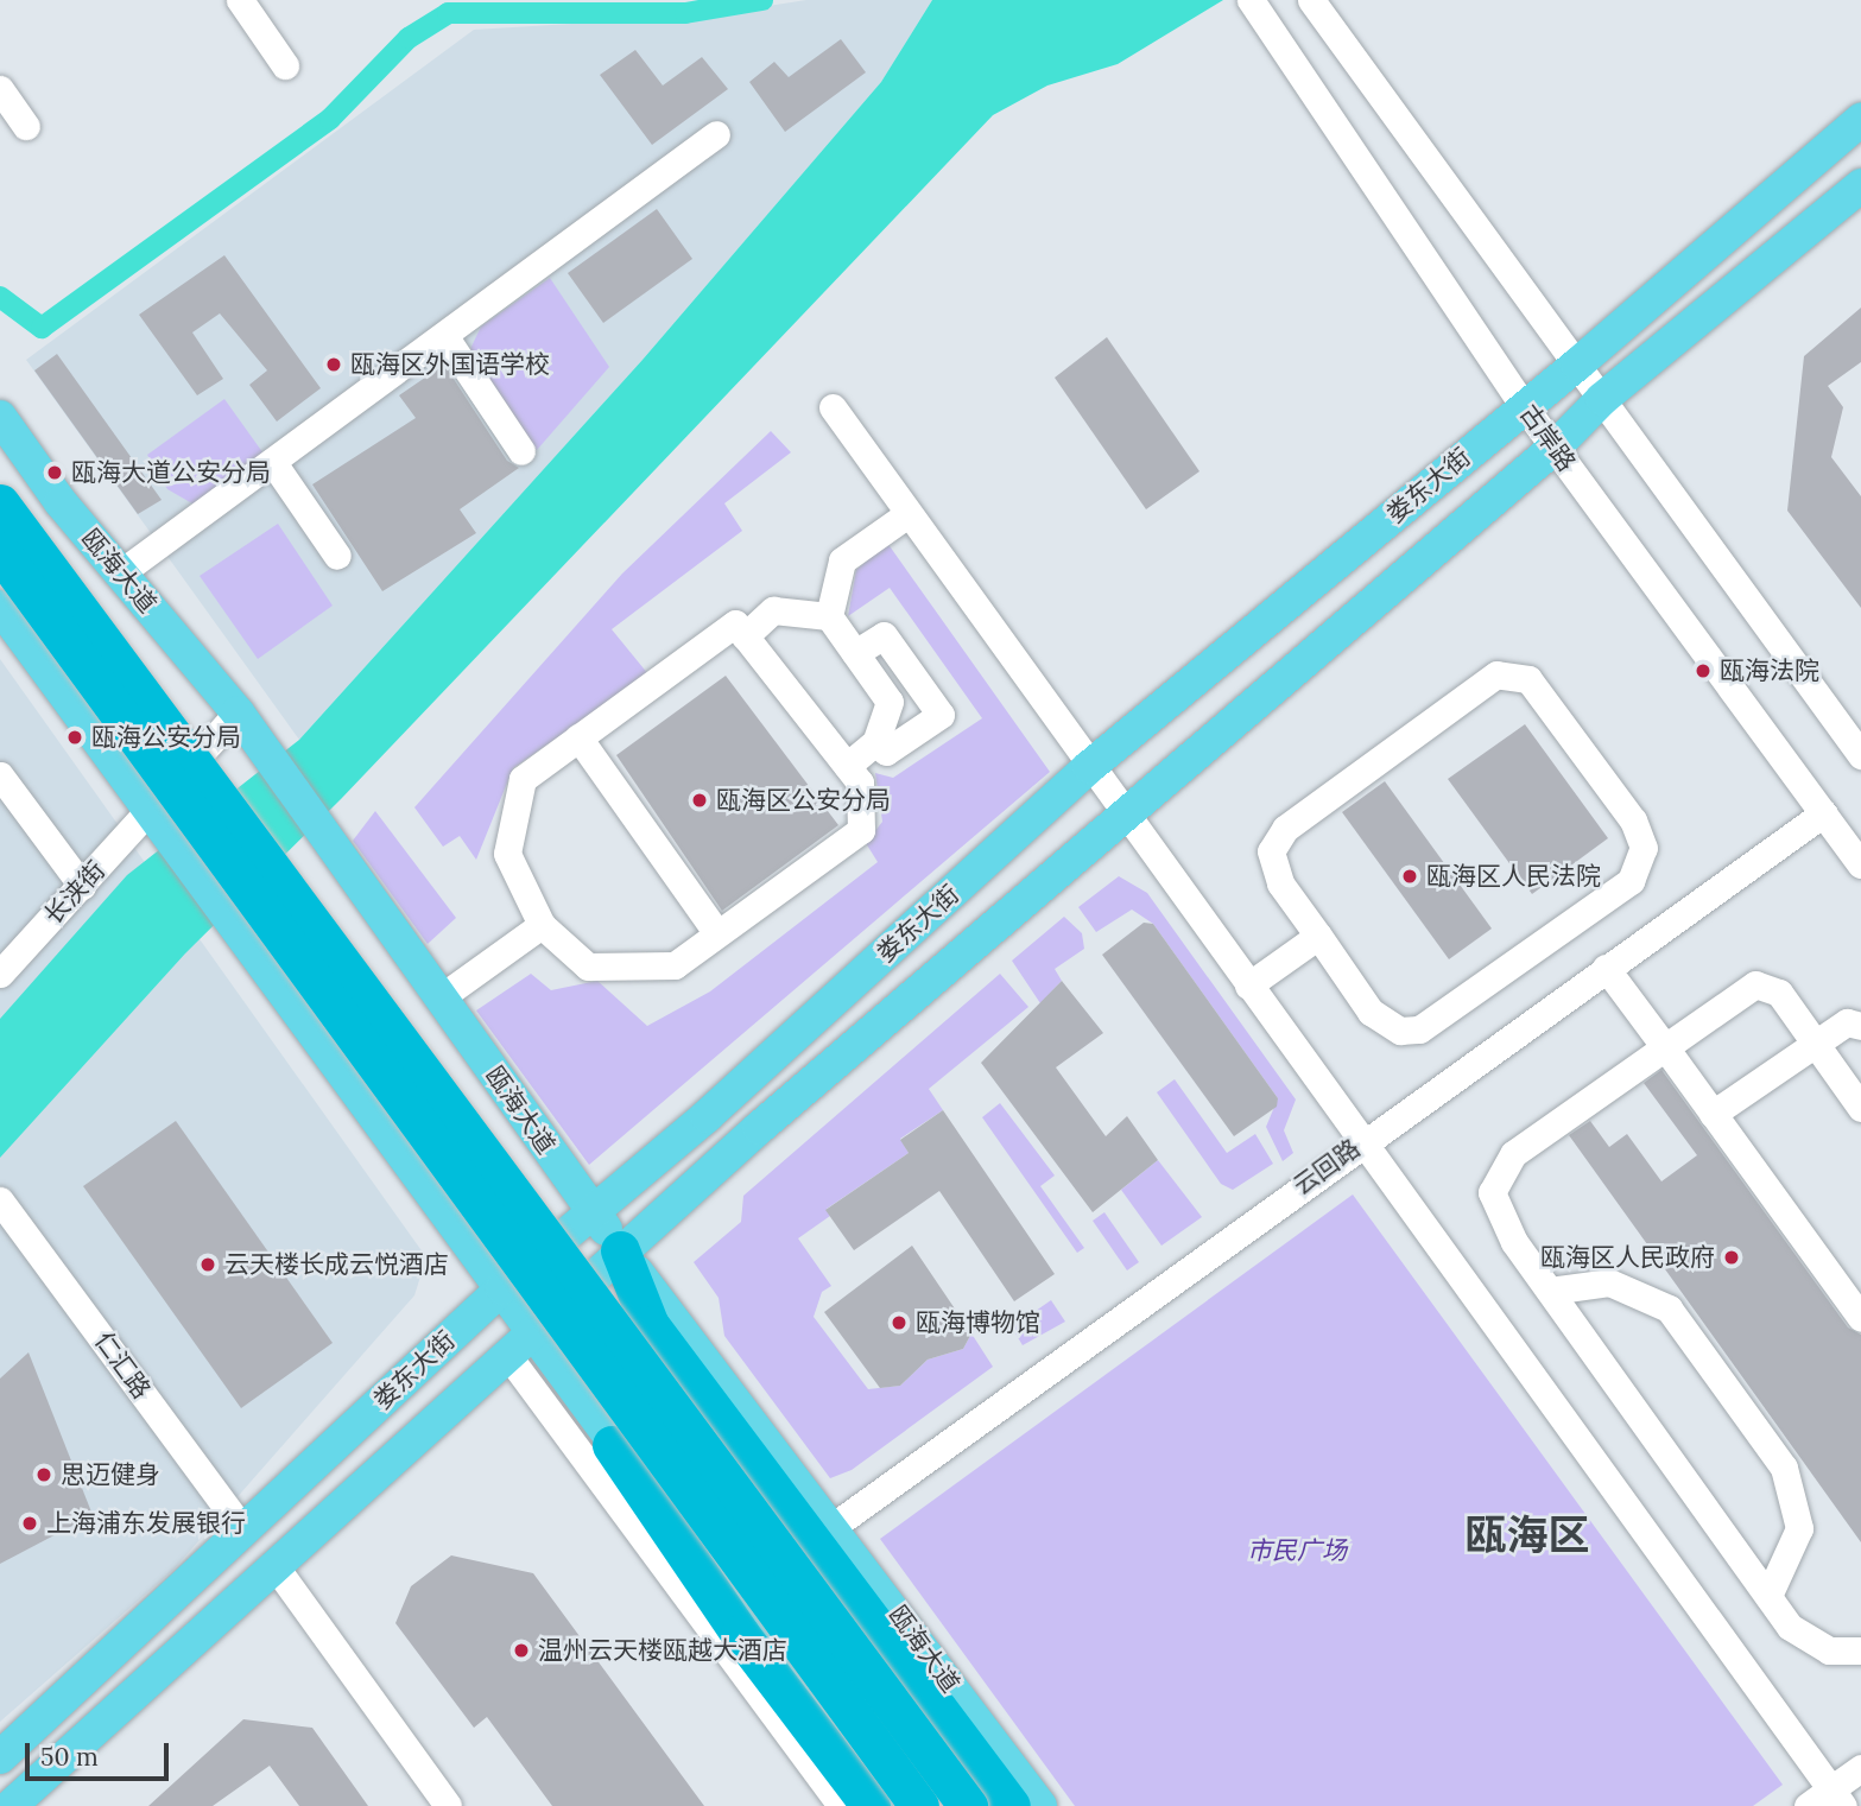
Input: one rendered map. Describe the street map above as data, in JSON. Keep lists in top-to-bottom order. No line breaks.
{"streets":{"highway":["瓯海大道"],"main road":["娄东大街"],"street":["古岸路","长浃街","云回路","仁汇路"]},"crossings":[["古岸路","娄东大街"],["古岸路","云回路"],["娄东大街","瓯海大道"],["娄东大街","仁汇路"],["瓯海大道","长浃街"],["瓯海大道","云回路"]],"districts":["瓯海区"],"parks":["市民广场"],"places":["瓯海区外国语学校","瓯海大道公安分局","瓯海法院","瓯海公安分局","瓯海区公安分局","瓯海区人民法院","瓯海区人民政府","云天楼长成云悦酒店","瓯海博物馆","思迈健身","上海浦东发展银行","温州云天楼瓯越大酒店"],"scale_bar":"50 m"}
